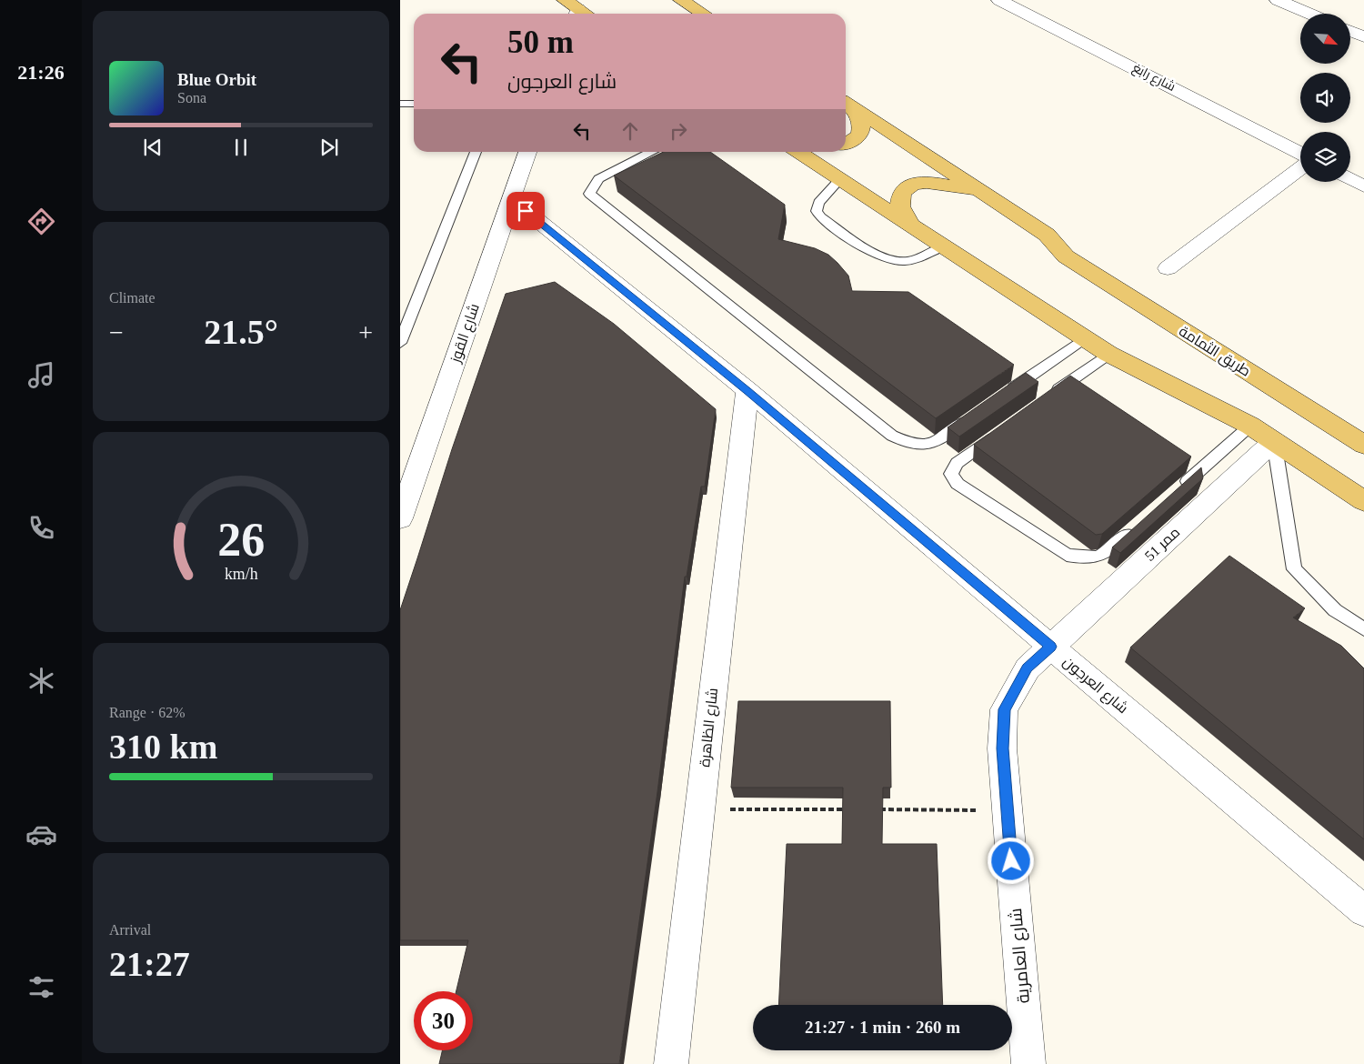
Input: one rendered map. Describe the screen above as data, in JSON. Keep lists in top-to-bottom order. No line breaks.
{"streets":{"main road":["طريق الثمامة"],"street":["شارع رابغ","شارع القوز","ممر 51","شارع العرجون","شارع الظاهرة","شارع العامرية"]},"crossings":[["شارع القوز","شارع العرجون"],["ممر 51","شارع العرجون"],["ممر 51","شارع العامرية"],["شارع العرجون","شارع الظاهرة"],["شارع العرجون","شارع العامرية"]],"north":"bottom right","page":{"tabs":"21:26","turn":["50 m","شارع العرجون"],"song":["Blue Orbit","Sona"],"tile":["Climate",["Range · 62%","310 km"],["Arrival","21:27"]],"heat":["−","21.5°","+"],"limit":"30","trip":"21:27 · 1 min · 260 m","gauge":["26","km/h"]}}
